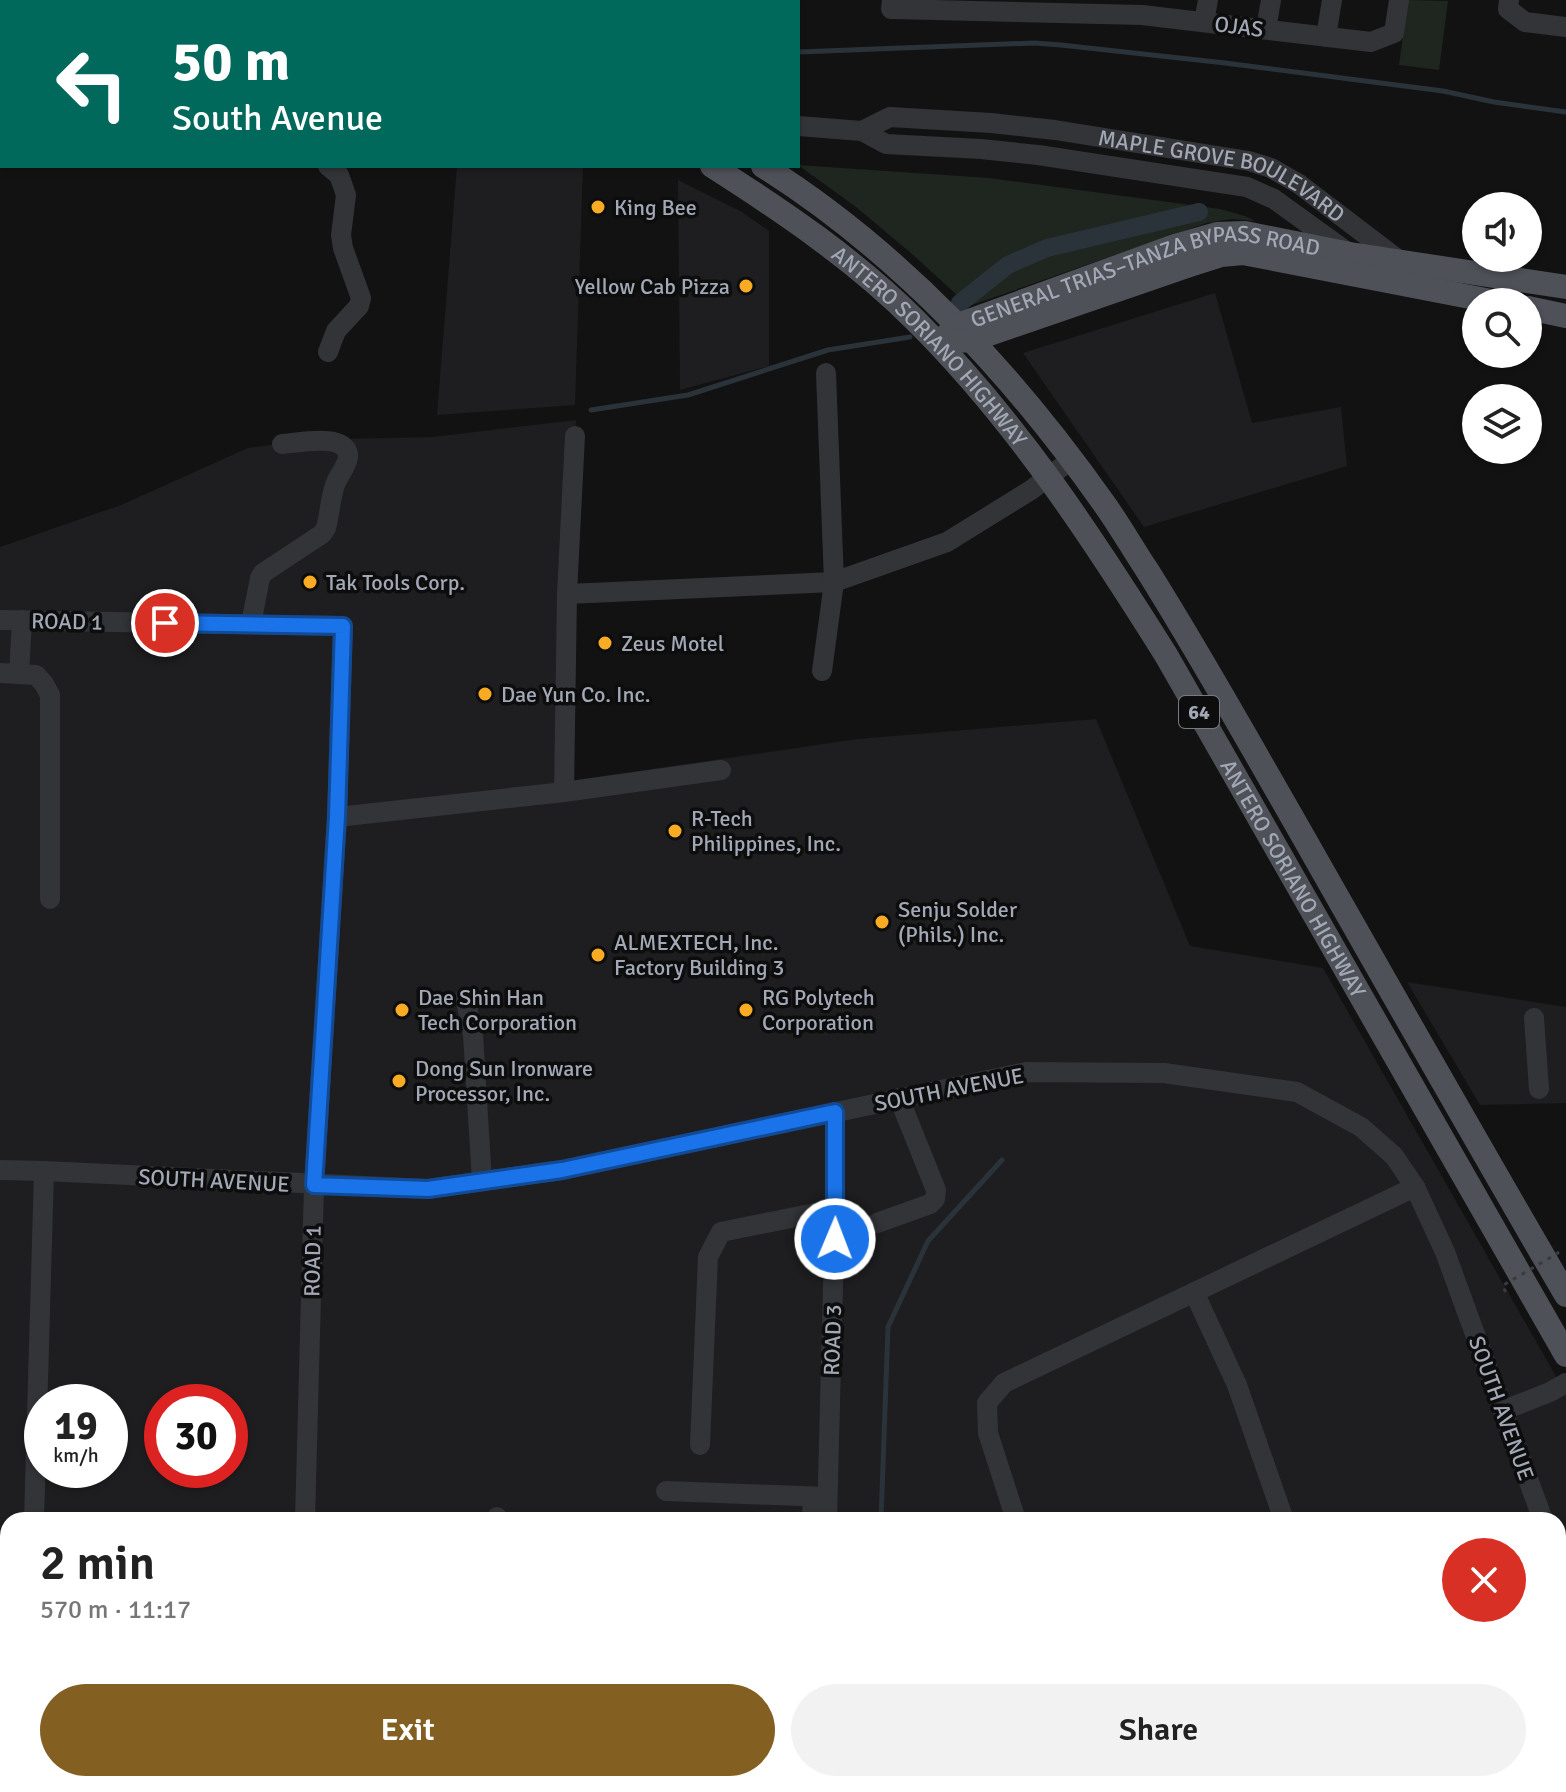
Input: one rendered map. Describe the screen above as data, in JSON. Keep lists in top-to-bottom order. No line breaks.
{"streets":{"main road":["MAPLE GROVE BOULEVARD","GENERAL TRIAS–TANZA BYPASS ROAD","ANTERO SORIANO HIGHWAY","64"],"street":["OJAS","ROAD 1","SOUTH AVENUE","ROAD 3"]},"crossings":[["MAPLE GROVE BOULEVARD","GENERAL TRIAS–TANZA BYPASS ROAD"],["GENERAL TRIAS–TANZA BYPASS ROAD","ANTERO SORIANO HIGHWAY"],["ROAD 1","SOUTH AVENUE"],["SOUTH AVENUE","ROAD 3"]],"places":["King Bee","Yellow Cab Pizza","Tak Tools Corp.","Zeus Motel","Dae Yun Co. Inc.","R-Tech Philippines, Inc.","Senju Solder (Phils.) Inc.","ALMEXTECH, Inc. Factory Building 3","Dae Shin Han Tech Corporation","RG Polytech Corporation","Dong Sun Ironware Processor, Inc."],"page":{"turn":["50 m","South Avenue"],"speed":"19 km/h","limit":"30","heading":["2 min","570 m · 11:17"],"buttons":["Exit","Share"]}}
